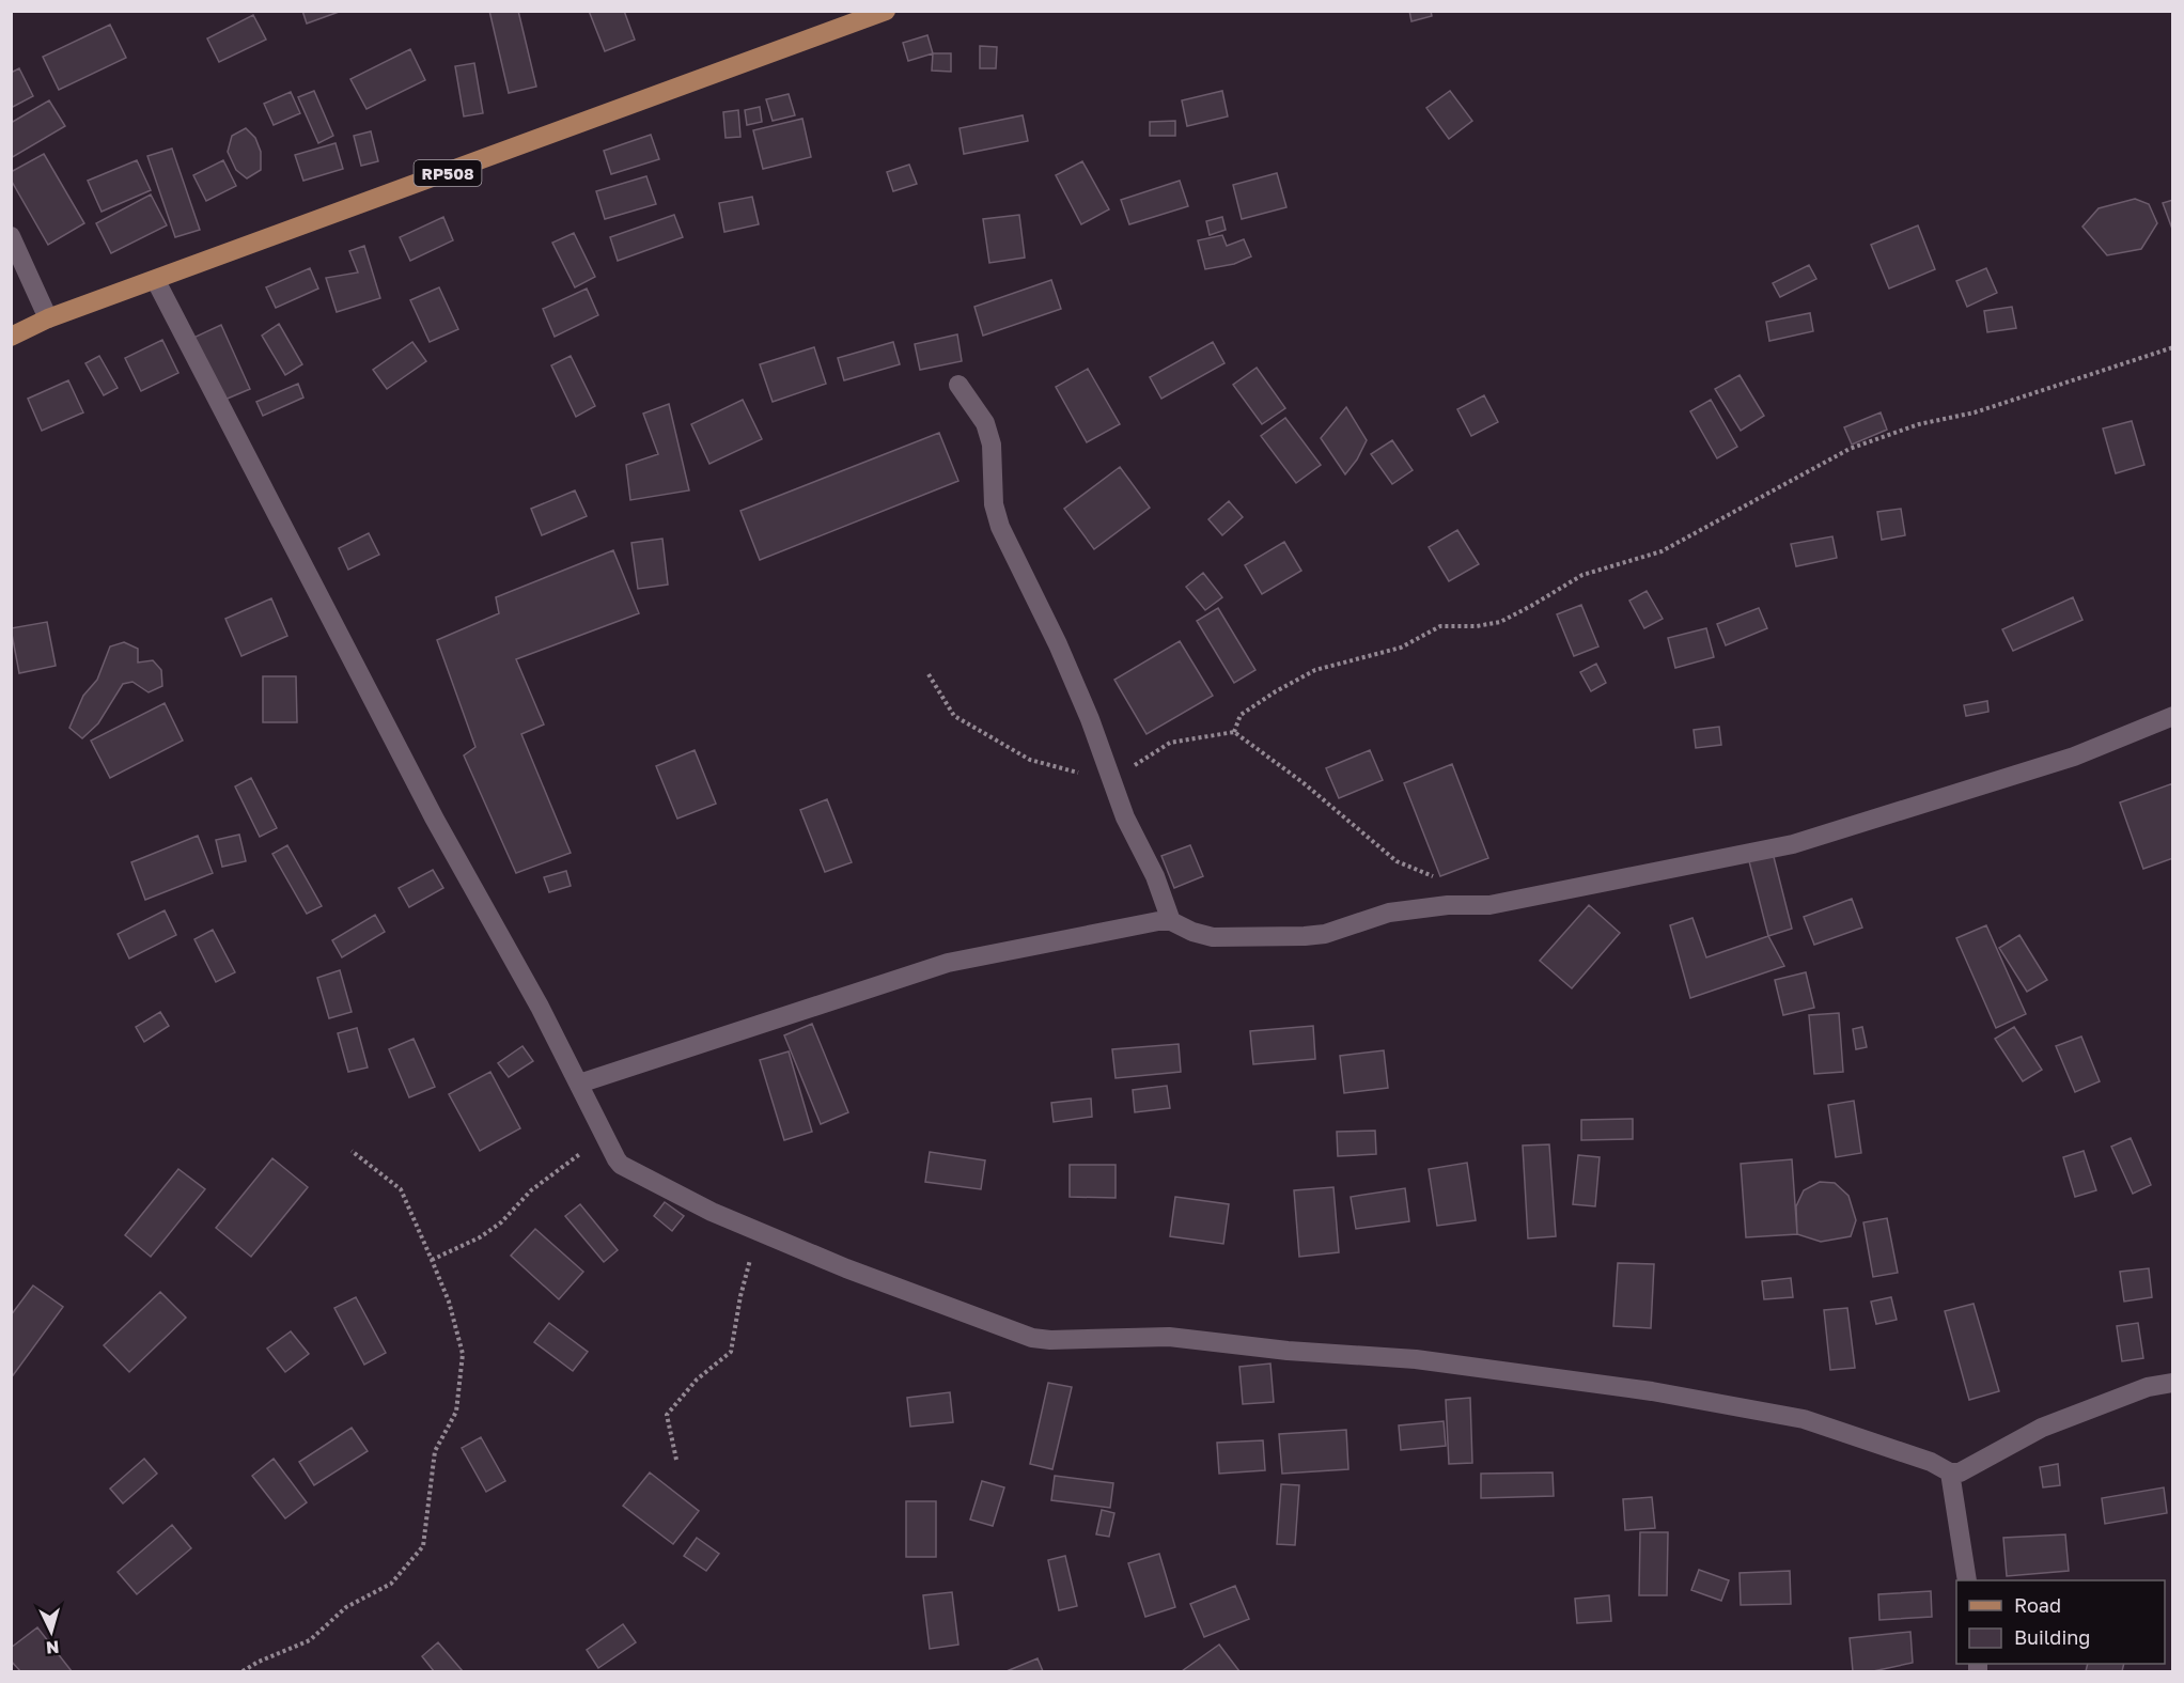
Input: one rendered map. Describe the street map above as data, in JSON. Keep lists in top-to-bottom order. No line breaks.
{"streets":{"main road":["RP508"]},"legend":["Road","Building"],"north":"bottom"}
